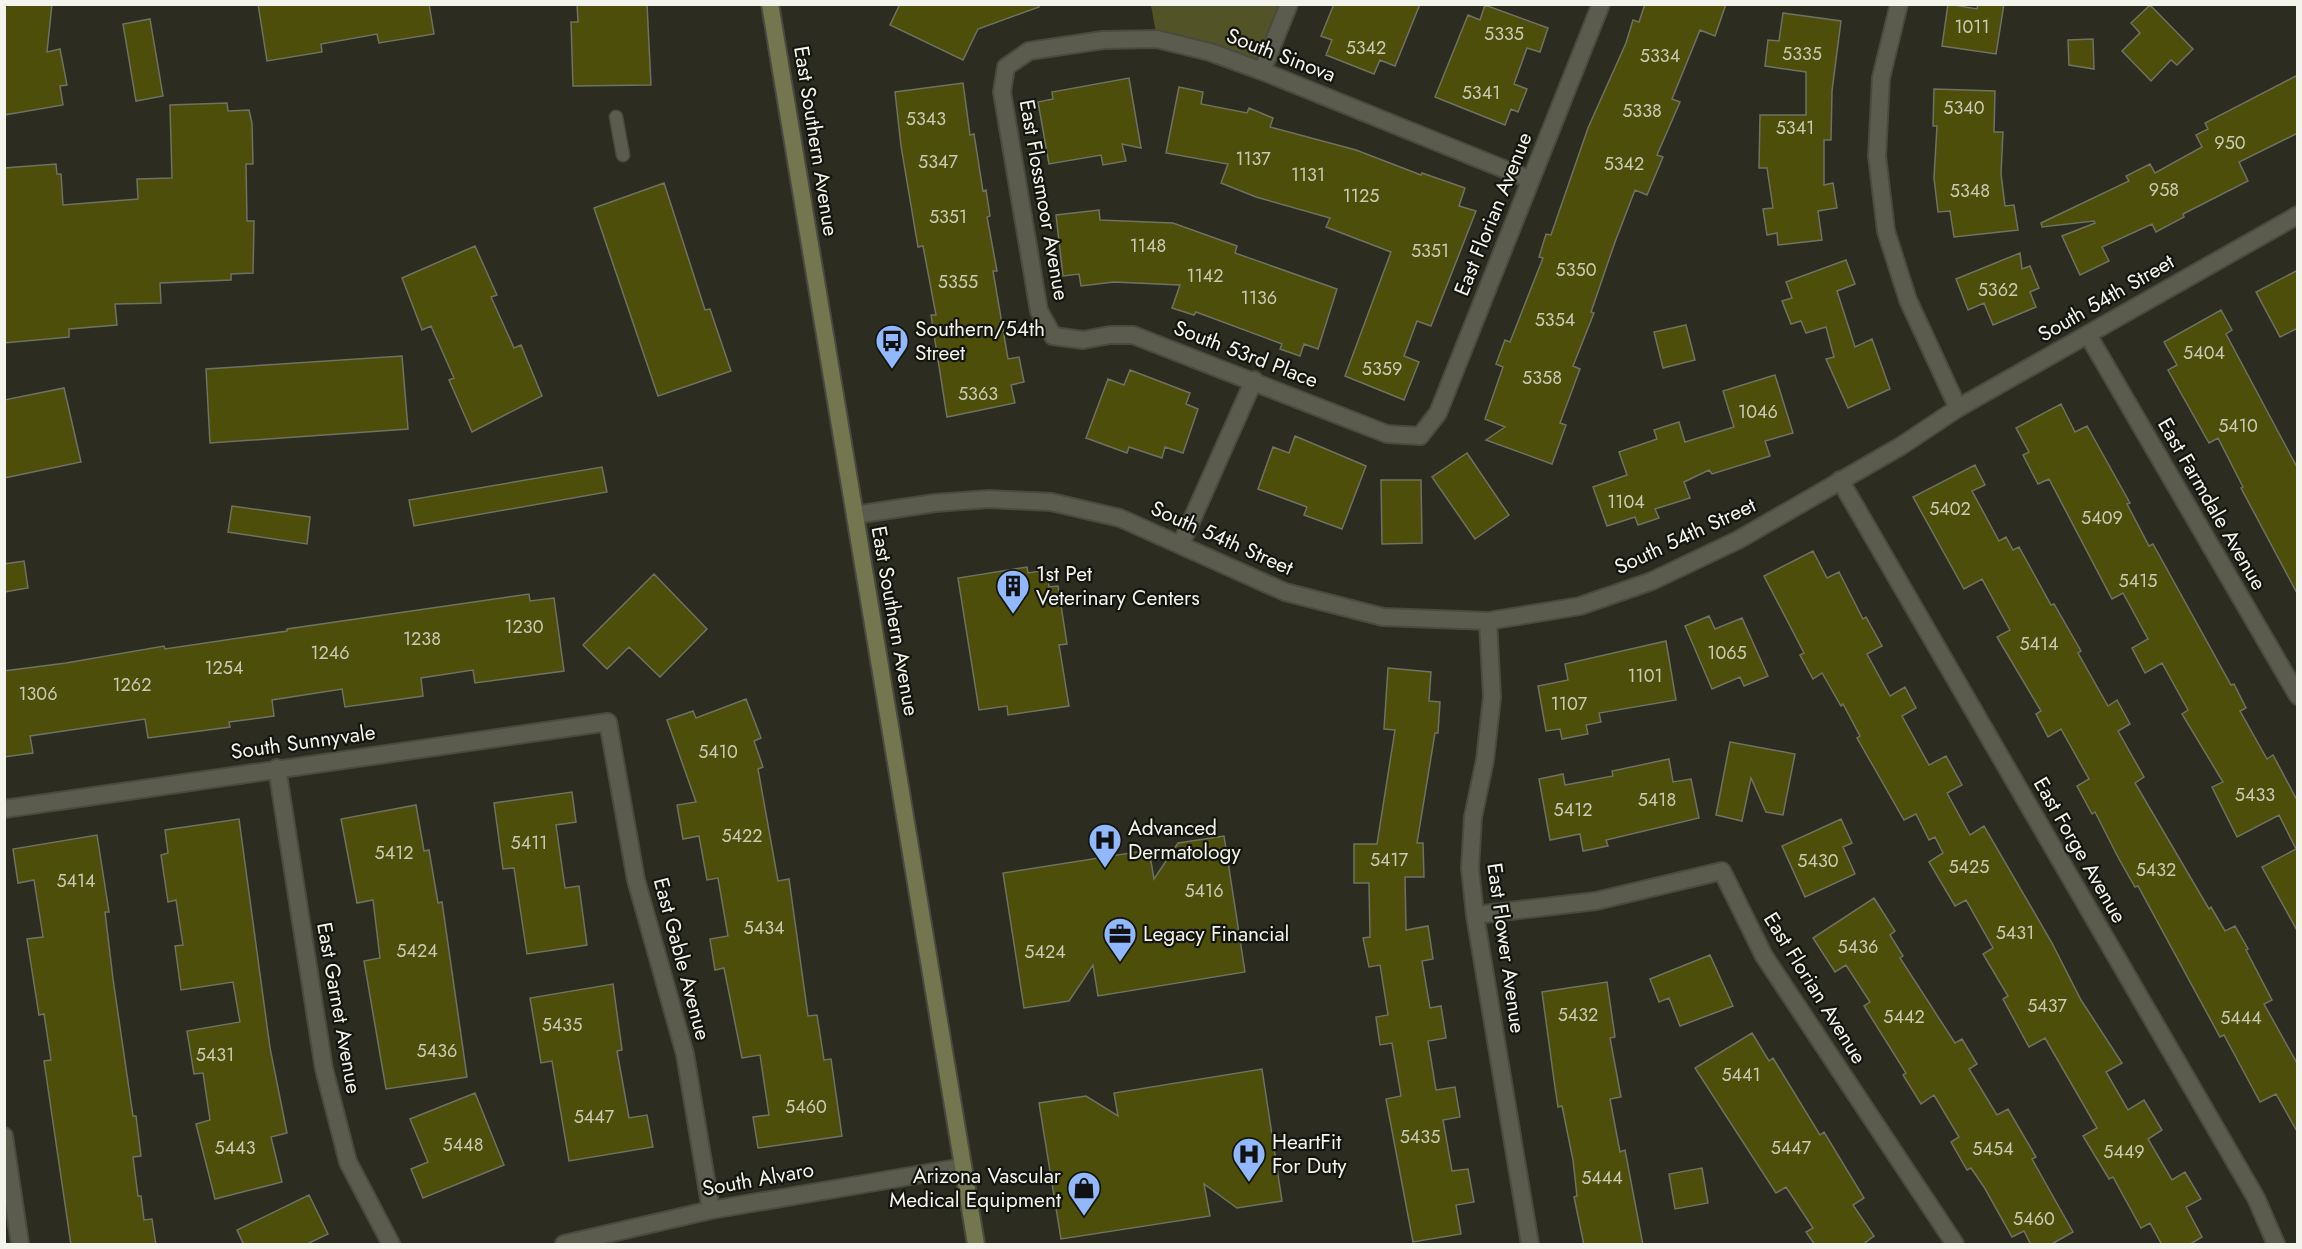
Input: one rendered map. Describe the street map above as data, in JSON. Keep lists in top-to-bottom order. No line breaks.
{"streets":{"main road":["East Southern Avenue"],"street":["South Sinova","East Flossmoor Avenue","East Florian Avenue","South 54th Street","South 53rd Place","East Farmdale Avenue","South Sunnyvale","East Forge Avenue","East Flower Avenue","East Gable Avenue","East Garnet Avenue","South Alvaro"]},"crossings":[["South Sinova","East Flossmoor Avenue"],["South Sinova","East Florian Avenue"],["East Southern Avenue","South 54th Street"],["East Southern Avenue","South Alvaro"],["East Flossmoor Avenue","South 53rd Place"],["East Florian Avenue","South 53rd Place"],["East Florian Avenue","East Flower Avenue"],["South 54th Street","East Farmdale Avenue"],["South 54th Street","East Forge Avenue"],["South 54th Street","East Flower Avenue"],["South Sunnyvale","East Gable Avenue"],["South Sunnyvale","East Garnet Avenue"],["East Gable Avenue","South Alvaro"]],"places":{"bus stop":["Southern/54th Street"],"building":["1st Pet Veterinary Centers"],"hospital":["Advanced Dermatology","HeartFit For Duty"],"office":["Legacy Financial"],"shop":["Arizona Vascular Medical Equipment"]},"house_numbers":["1011","5335","5342","5335","5334","5341","5340","5338","5343","5341","950","1137","5347","5342","1131","958","5348","1125","5351","1148","5351","5350","1142","5355","5362","1136","5354","5404","5359","5358","5363","1046","5410","1104","5402","5409","5415","1230","1238","5414","1246","1065","1254","1101","1262","1306","1107","5410","5433","5418","5412","5422","5411","5412","5417","5430","5425","5432","5414","5416","5434","5431","5436","5424","5424","5437","5432","5442","5444","5435","5436","5431","5441","5460","5447","5435","5448","5443","5447","5454","5449","5444","5460"]}
